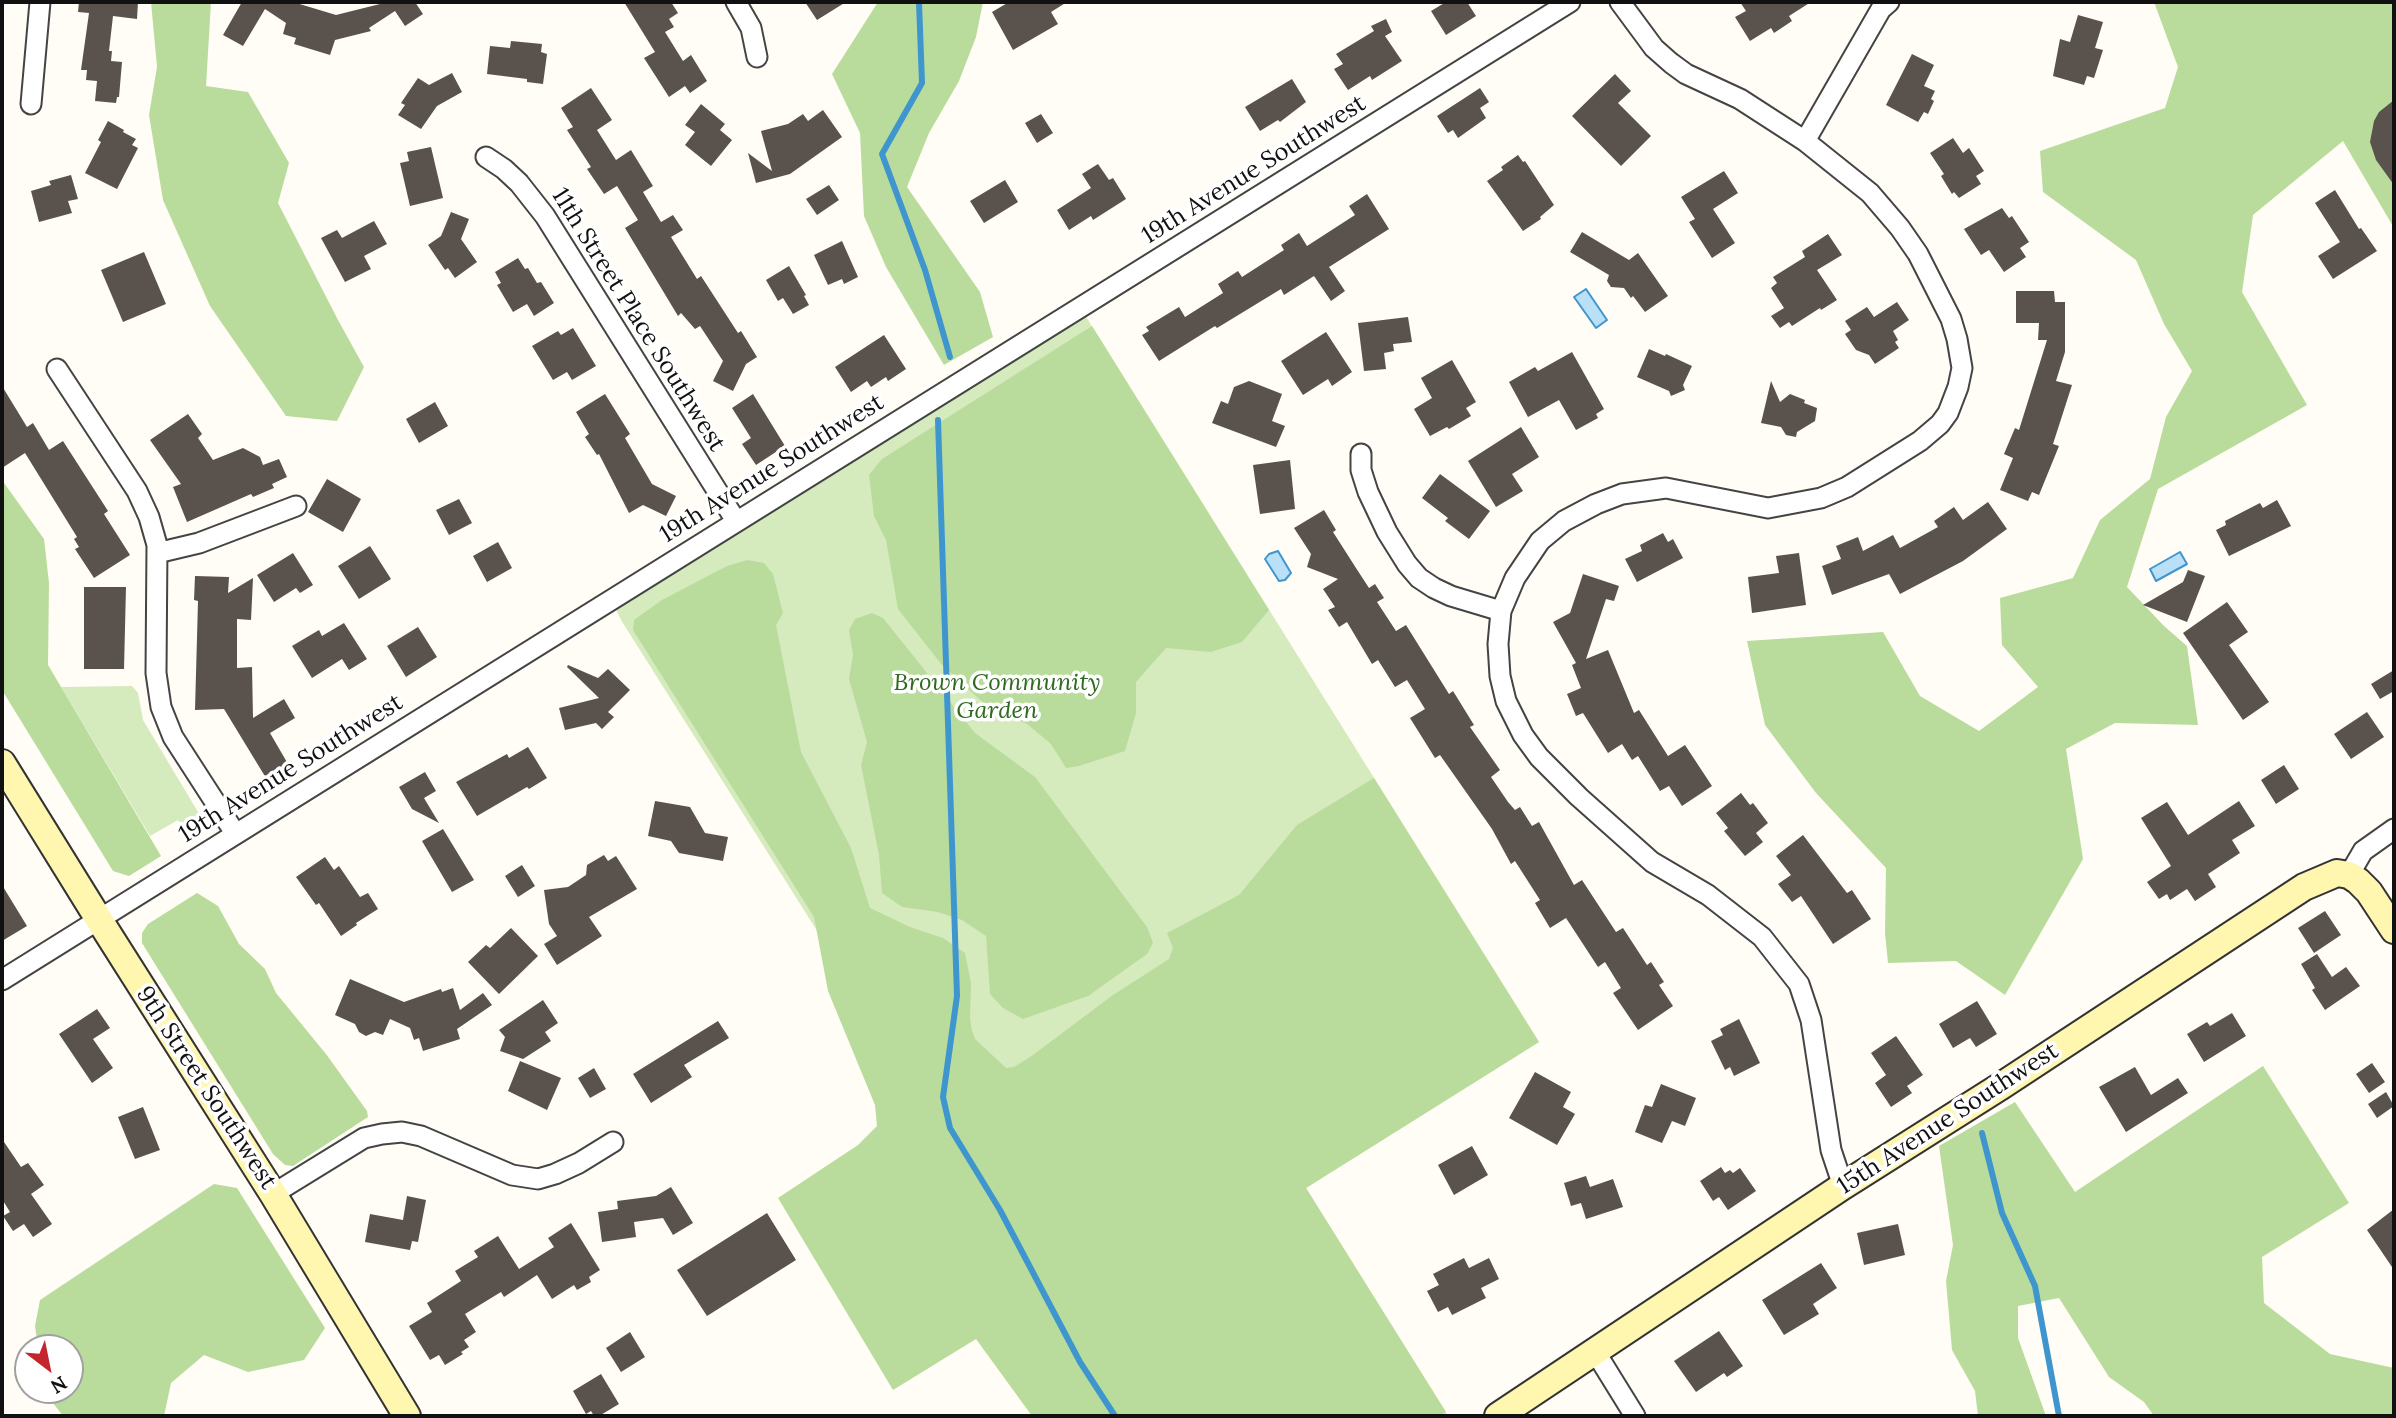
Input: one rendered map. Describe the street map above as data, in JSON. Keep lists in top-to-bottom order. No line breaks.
{"streets":{"street":["19th Avenue Southwest","11th Street Place Southwest","9th Street Southwest","15th Avenue Southwest"]},"crossings":[["19th Avenue Southwest","11th Street Place Southwest"],["19th Avenue Southwest","9th Street Southwest"]],"parks":["Brown Community Garden"],"north":"bottom right"}
